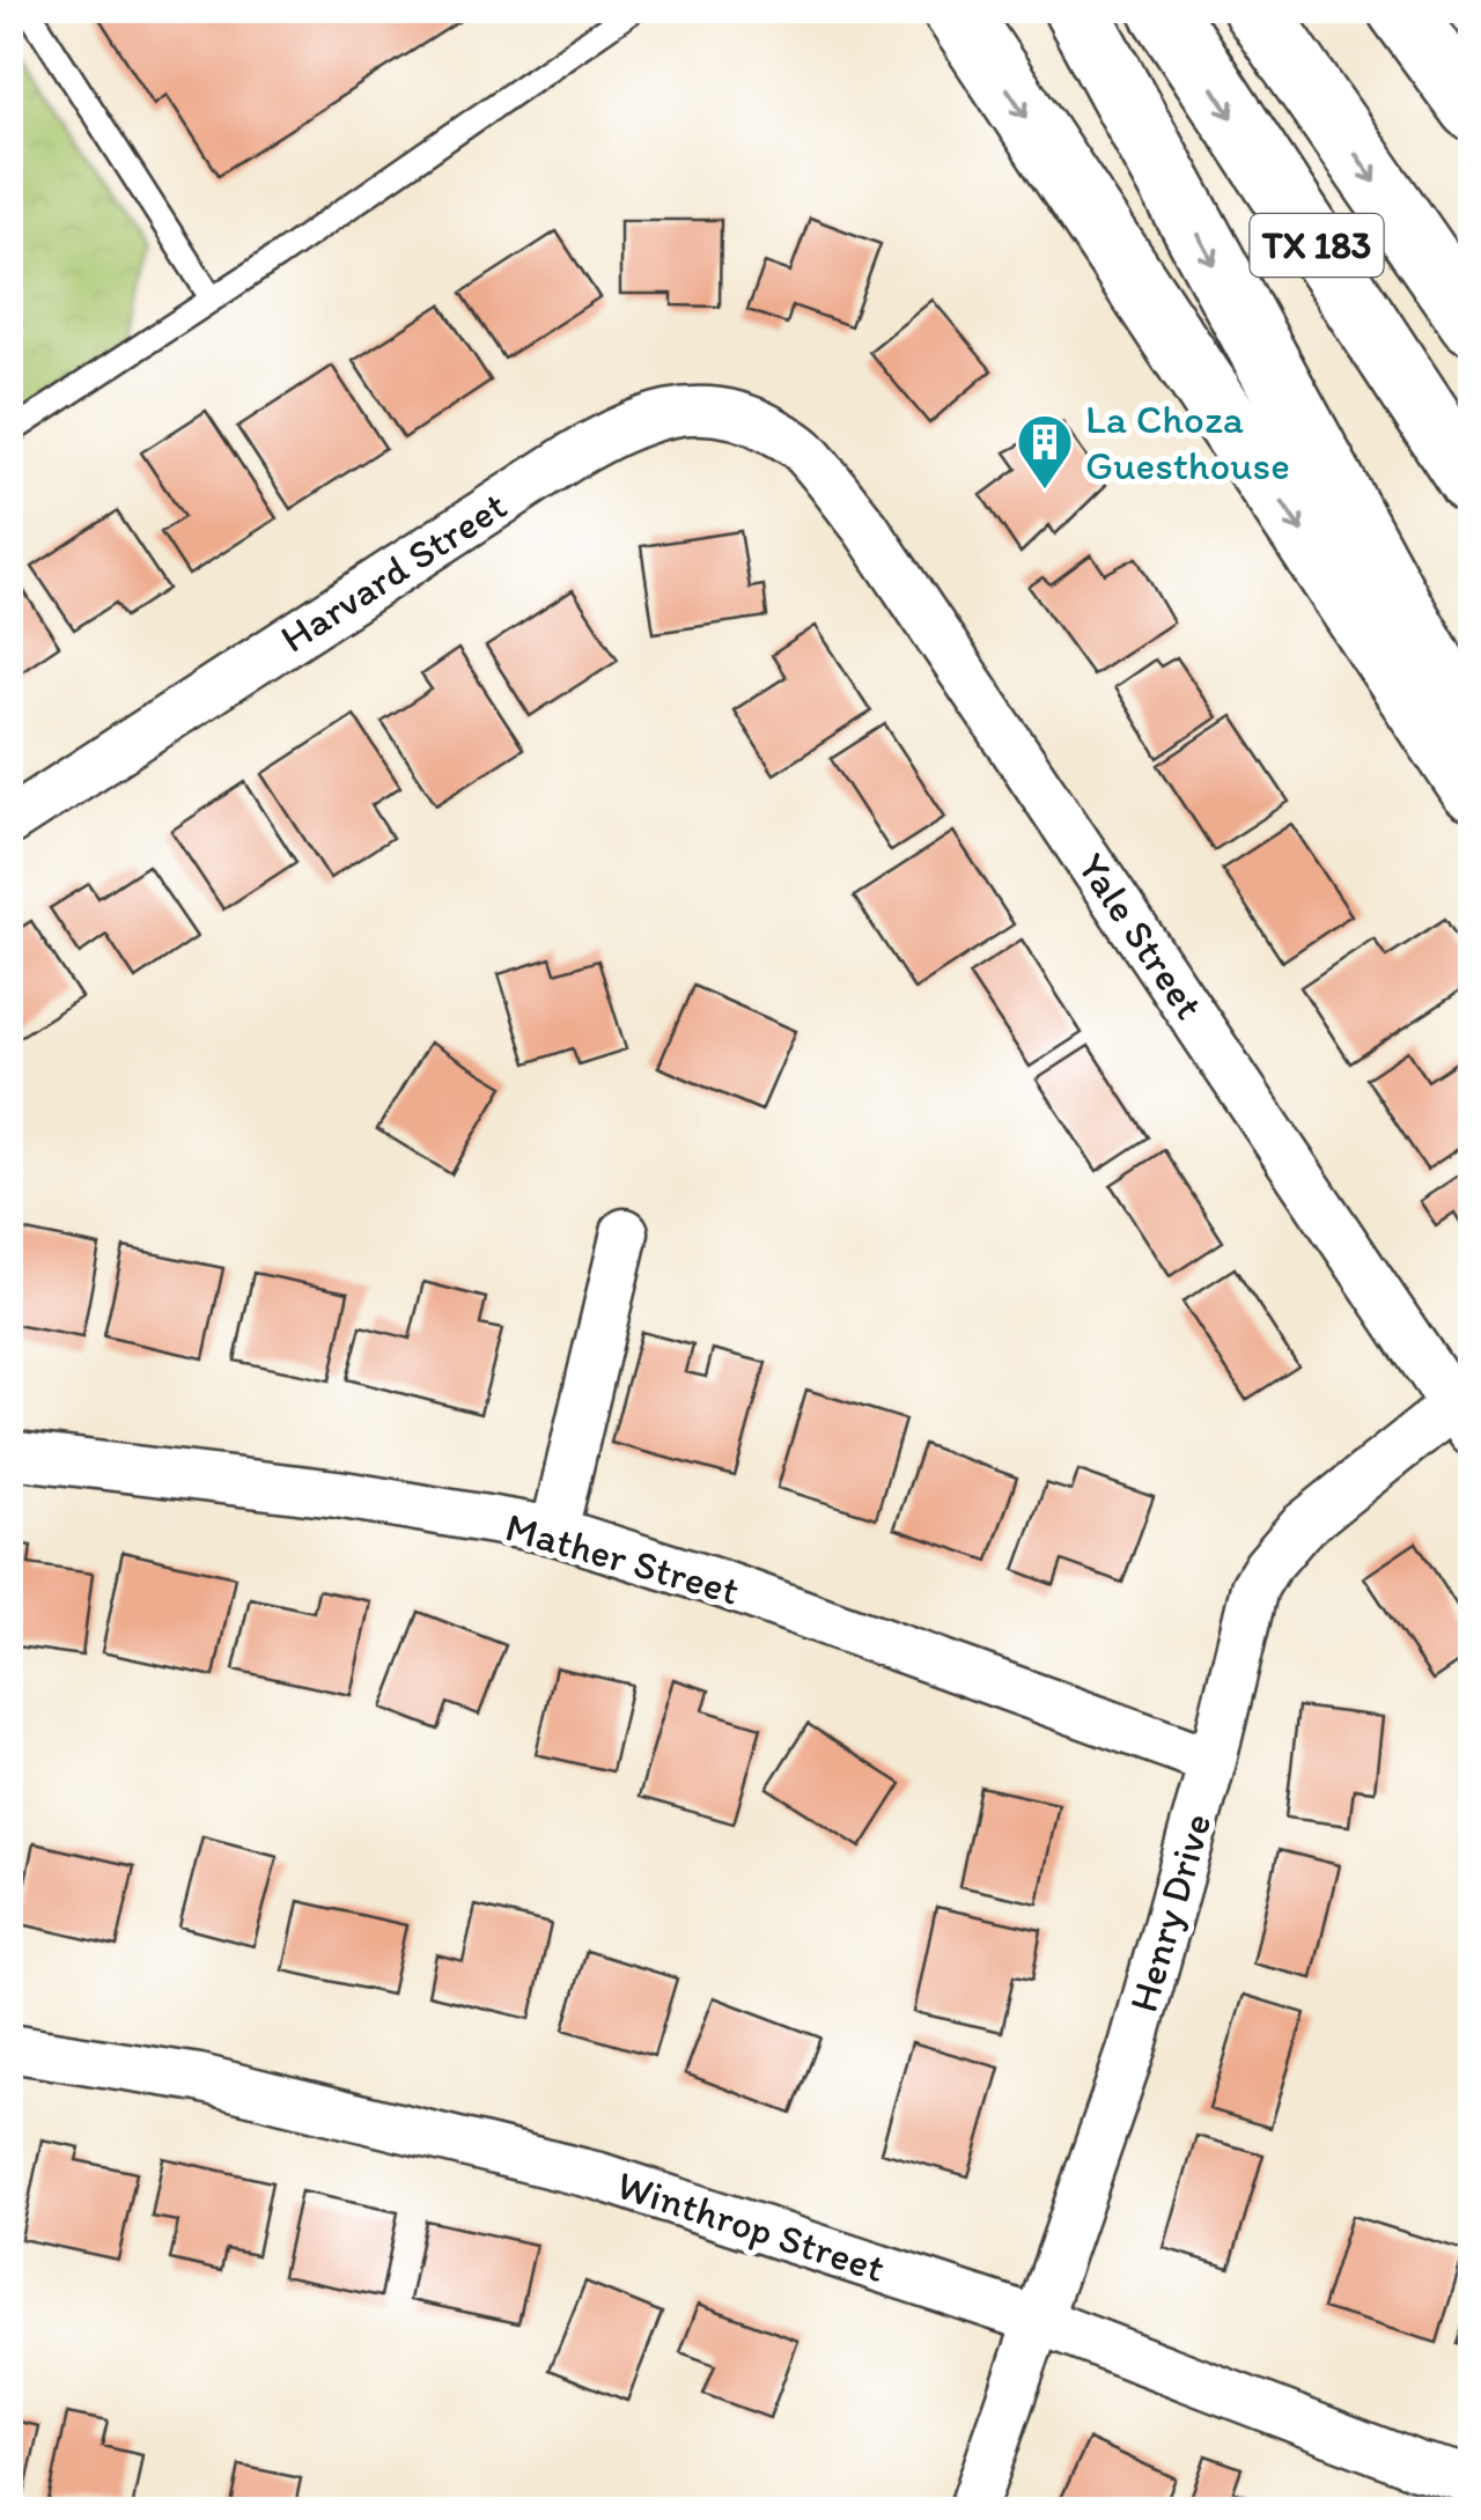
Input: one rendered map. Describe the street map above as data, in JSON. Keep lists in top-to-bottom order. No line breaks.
{"streets":{"main road":["TX 183"],"street":["Harvard Street","Yale Street","Mather Street","Henry Drive","Winthrop Street"]},"crossings":[["Harvard Street","Yale Street"],["Yale Street","Henry Drive"],["Mather Street","Henry Drive"],["Henry Drive","Winthrop Street"]],"places":{"building":["La Choza Guesthouse"]}}
